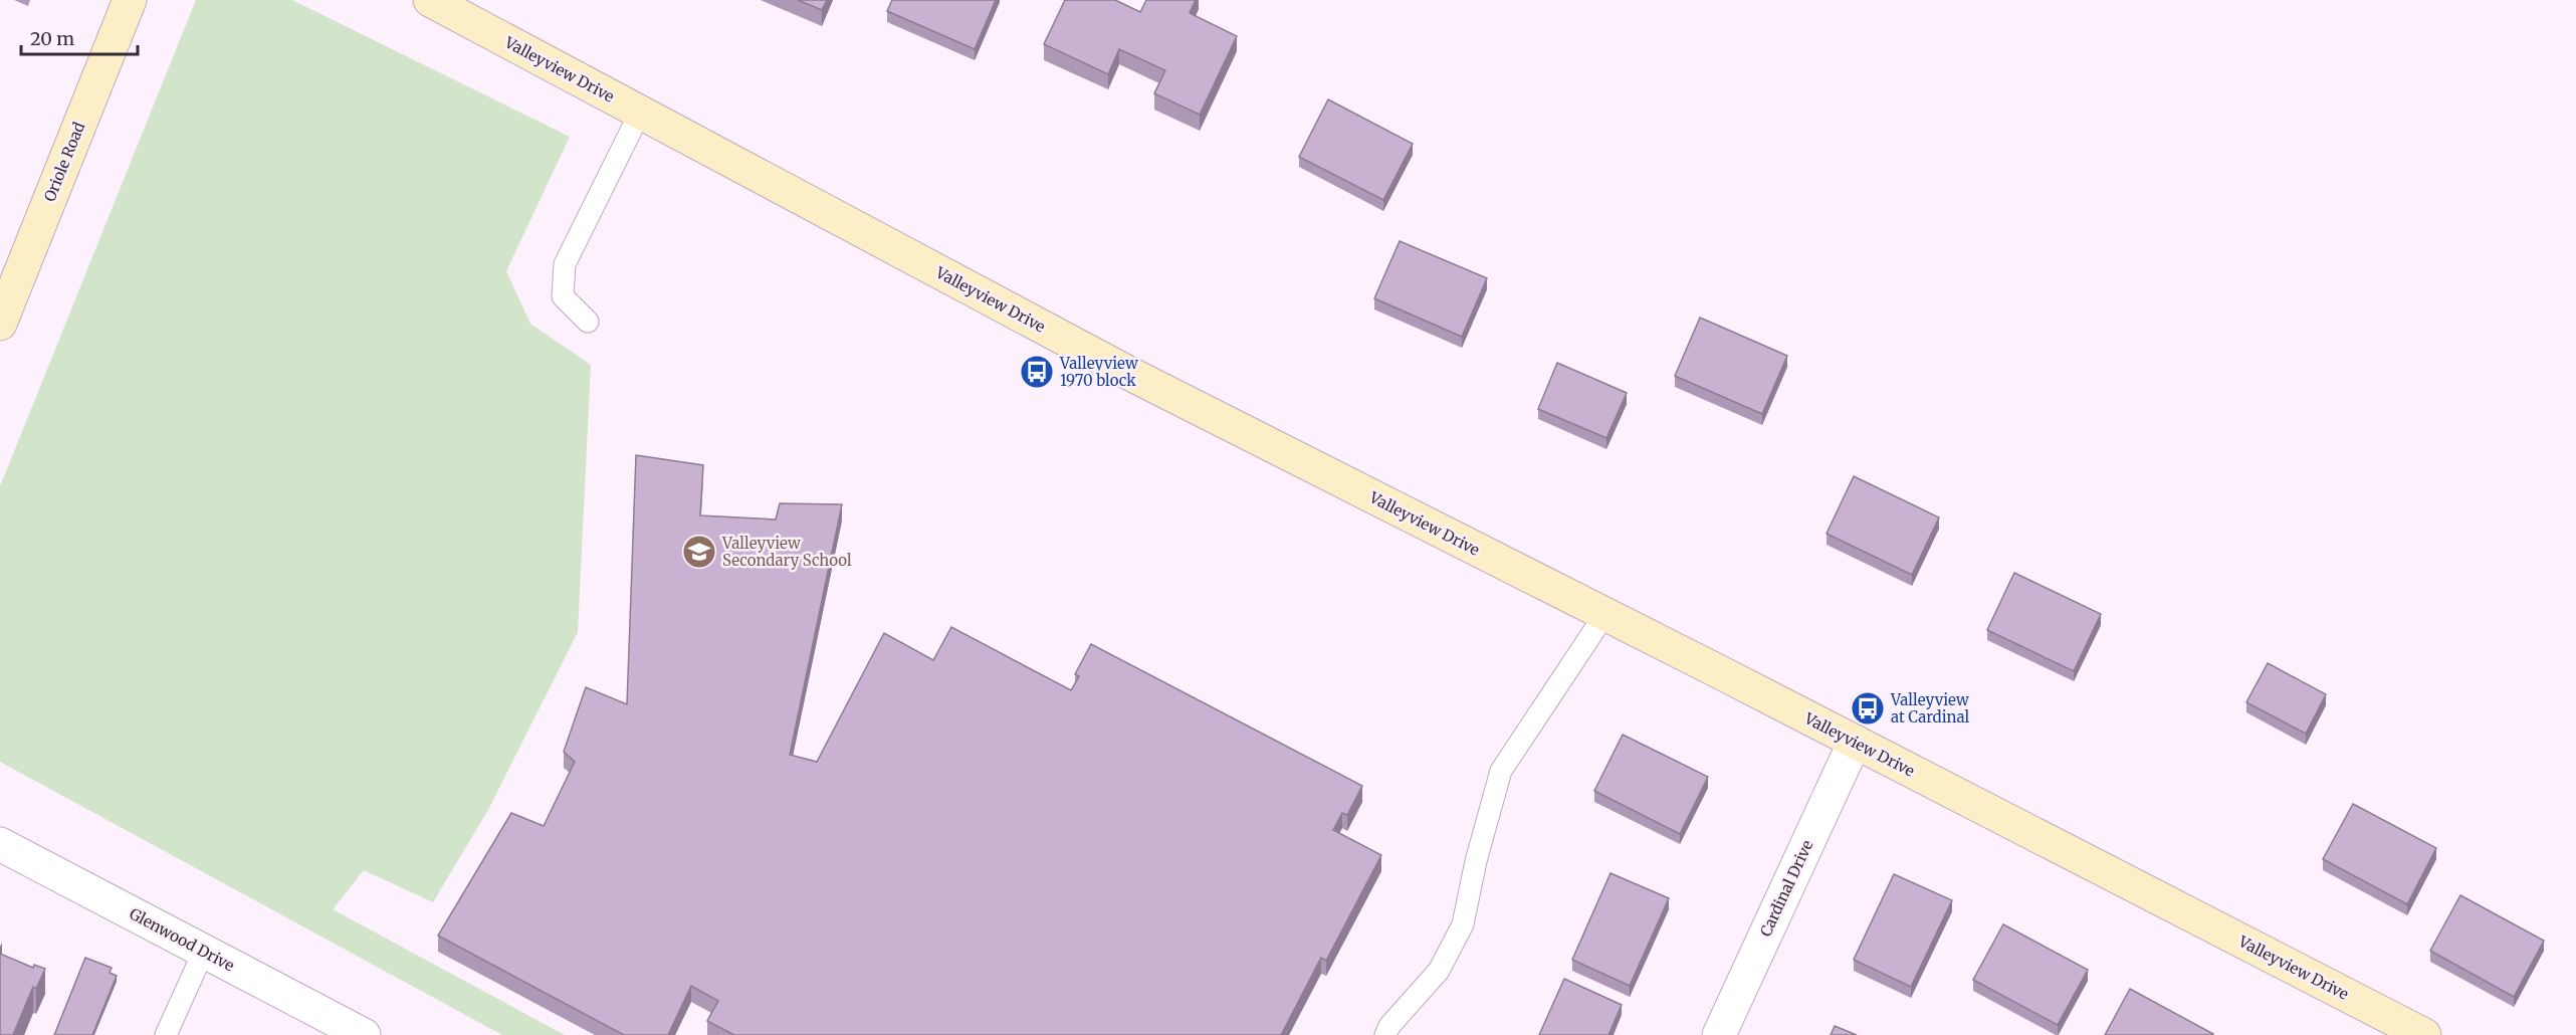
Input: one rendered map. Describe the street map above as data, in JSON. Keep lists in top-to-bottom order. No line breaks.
{"streets":{"street":["Valleyview Drive","Oriole Road","Cardinal Drive","Glenwood Drive"]},"crossings":[["Valleyview Drive","Cardinal Drive"]],"places":{"bus stop":["Valleyview 1970 block","Valleyview at Cardinal"],"school or university":["Valleyview Secondary School"]},"scale_bar":"20 m"}
